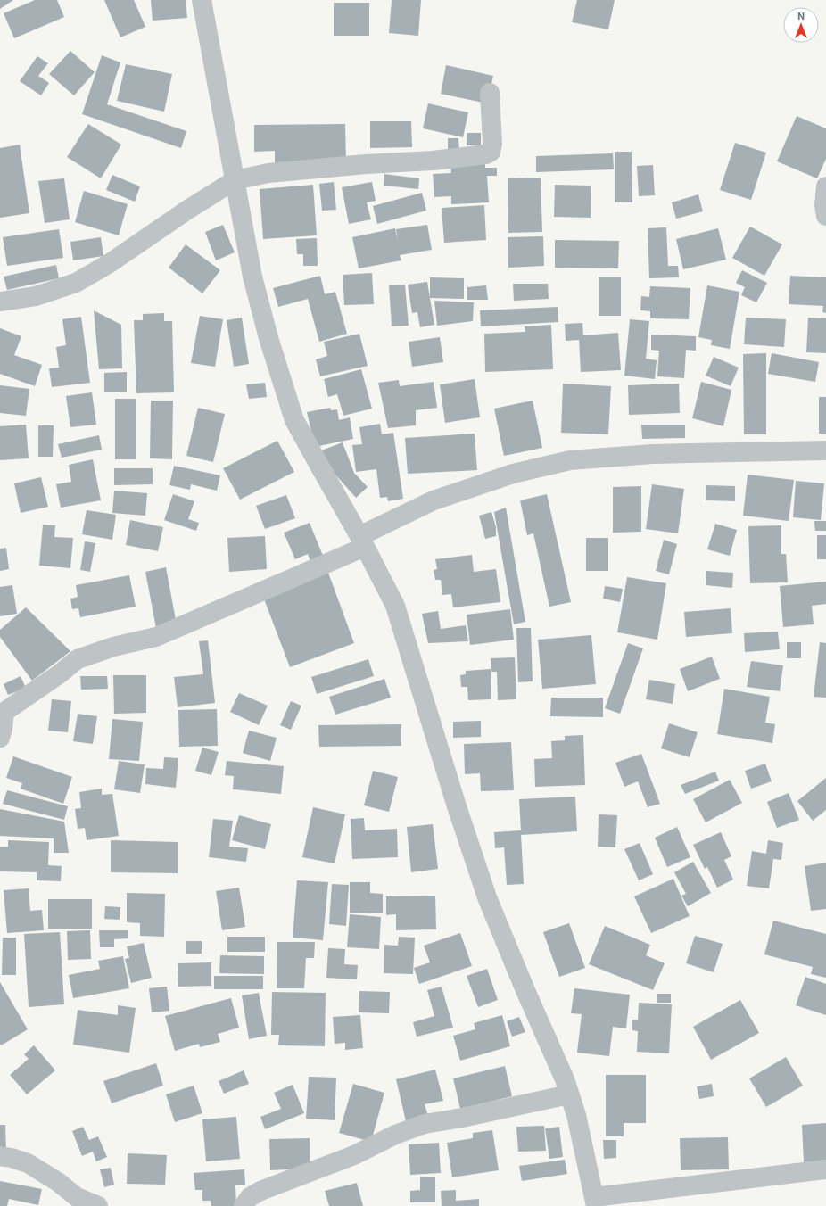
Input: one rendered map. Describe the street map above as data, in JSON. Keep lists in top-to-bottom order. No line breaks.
{"north":"top"}
